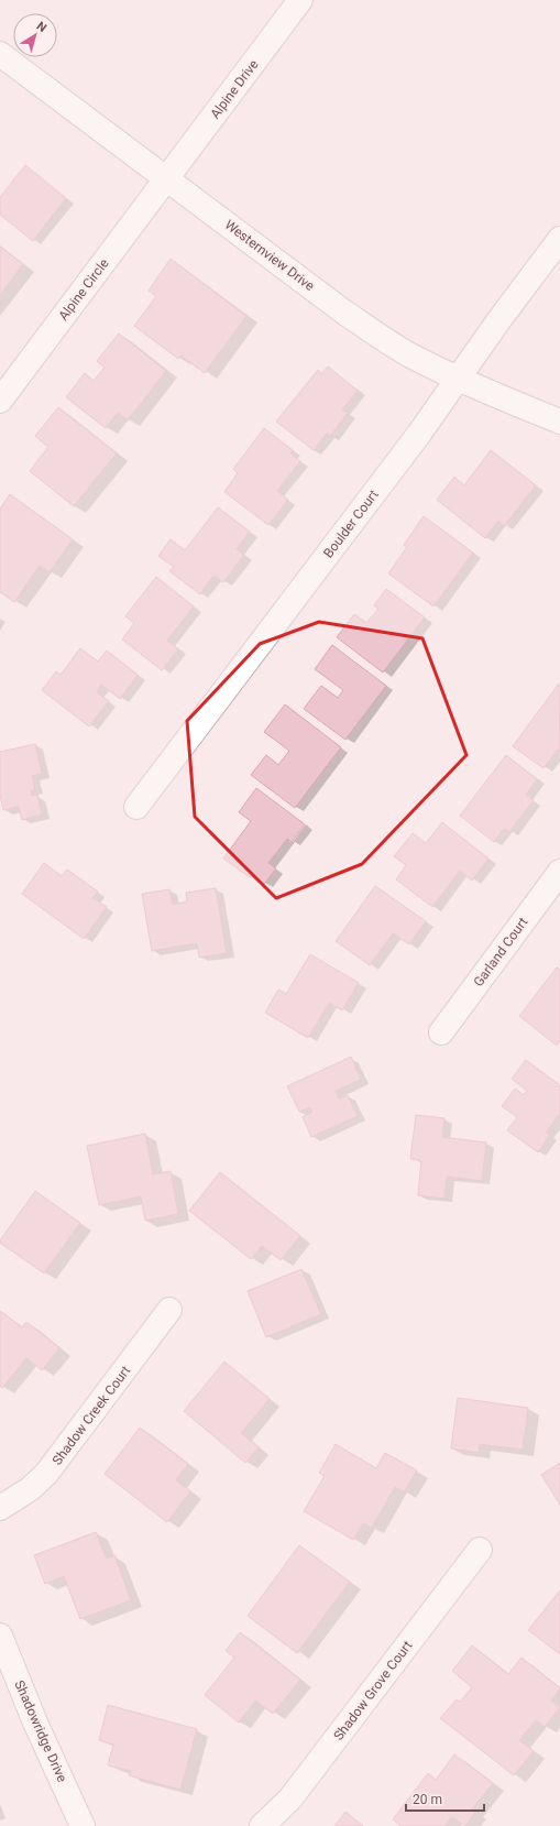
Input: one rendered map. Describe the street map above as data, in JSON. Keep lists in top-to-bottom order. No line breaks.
{"streets":{"street":["Alpine Drive","Westernview Drive","Alpine Circle","Boulder Court","Garland Court","Shadow Creek Court","Shadow Grove Court","Shadowridge Drive"]},"crossings":[["Alpine Drive","Westernview Drive"],["Alpine Drive","Alpine Circle"],["Westernview Drive","Alpine Circle"],["Westernview Drive","Boulder Court"]],"scale_bar":"20 m","north":"top right"}
